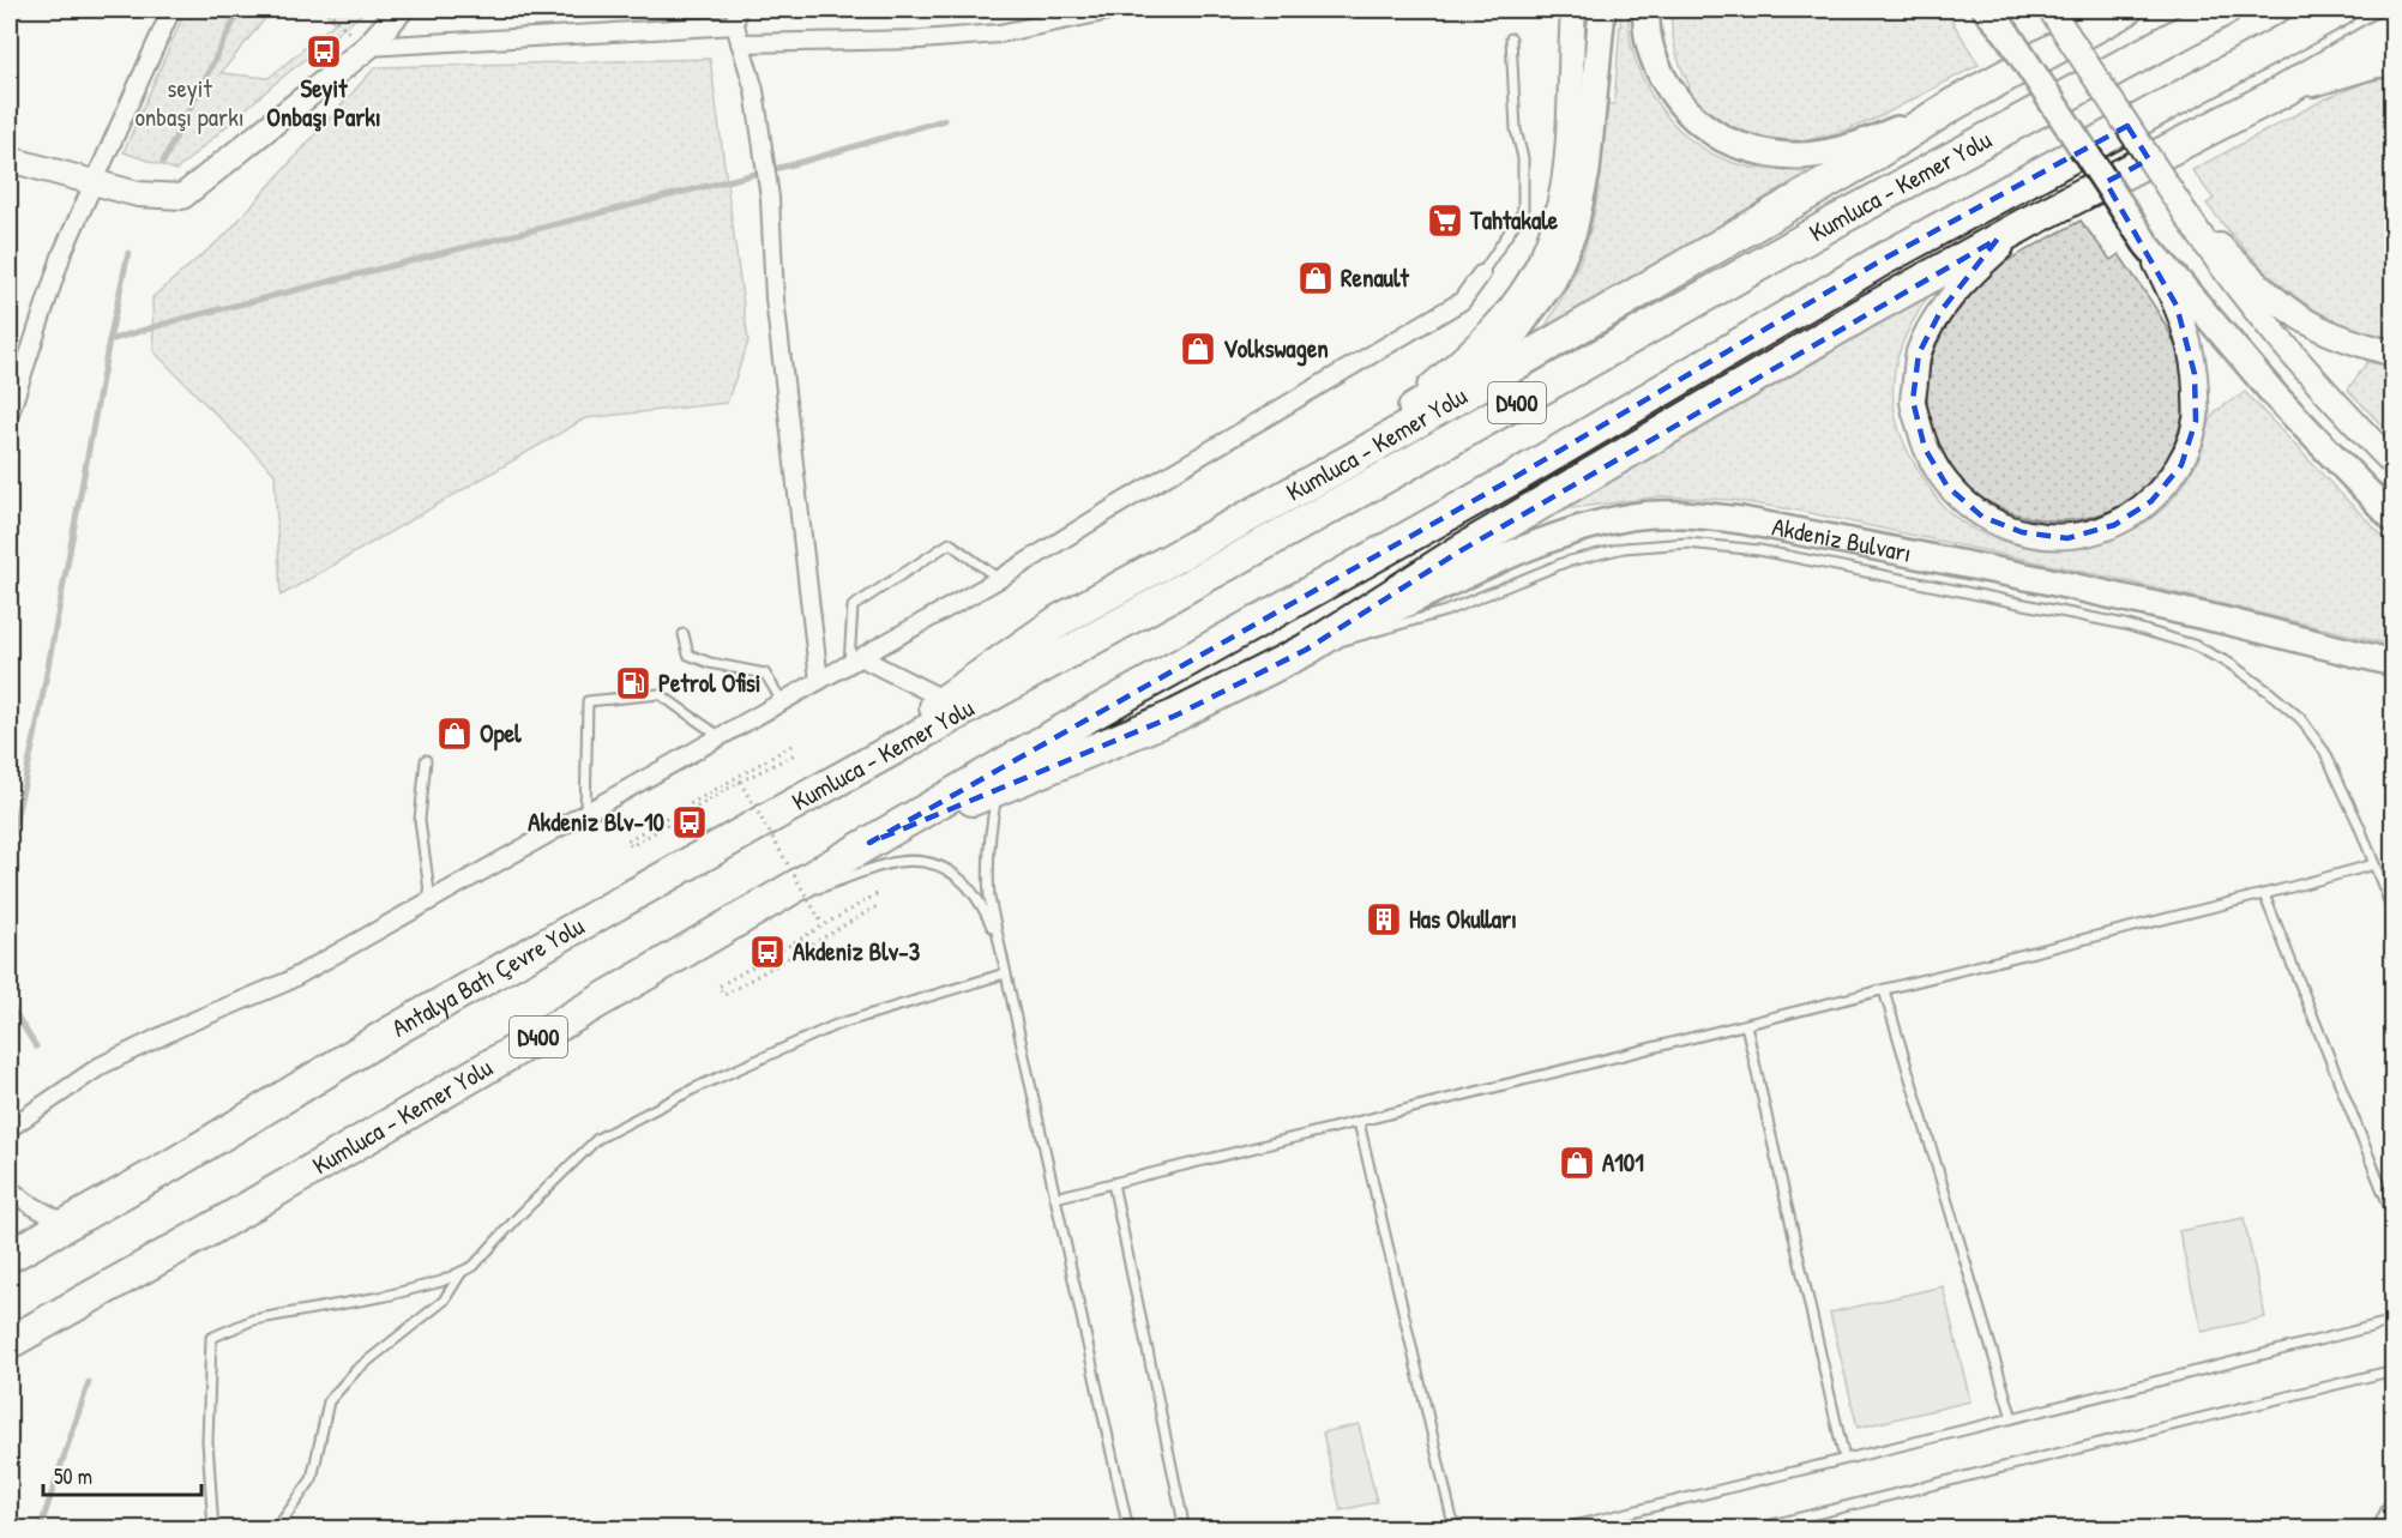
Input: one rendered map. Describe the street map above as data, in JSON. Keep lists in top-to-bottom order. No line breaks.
{"streets":{"highway":["Kumluca - Kemer Yolu","D400","Antalya Batı Çevre Yolu"],"main road":["Akdeniz Bulvarı"]},"crossings":[["Kumluca - Kemer Yolu","Akdeniz Bulvarı"],["Kumluca - Kemer Yolu","Antalya Batı Çevre Yolu"],["D400","Antalya Batı Çevre Yolu"]],"parks":["seyit onbaşı parkı"],"places":{"bus stop":["Seyit Onbaşı Parkı","Akdeniz Blv-10","Akdeniz Blv-3"],"supermarket":["Tahtakale"],"shop":["Renault","Volkswagen","Opel","A101"],"fuel station":["Petrol Ofisi"],"building":["Has Okulları"]},"scale_bar":"50 m"}
